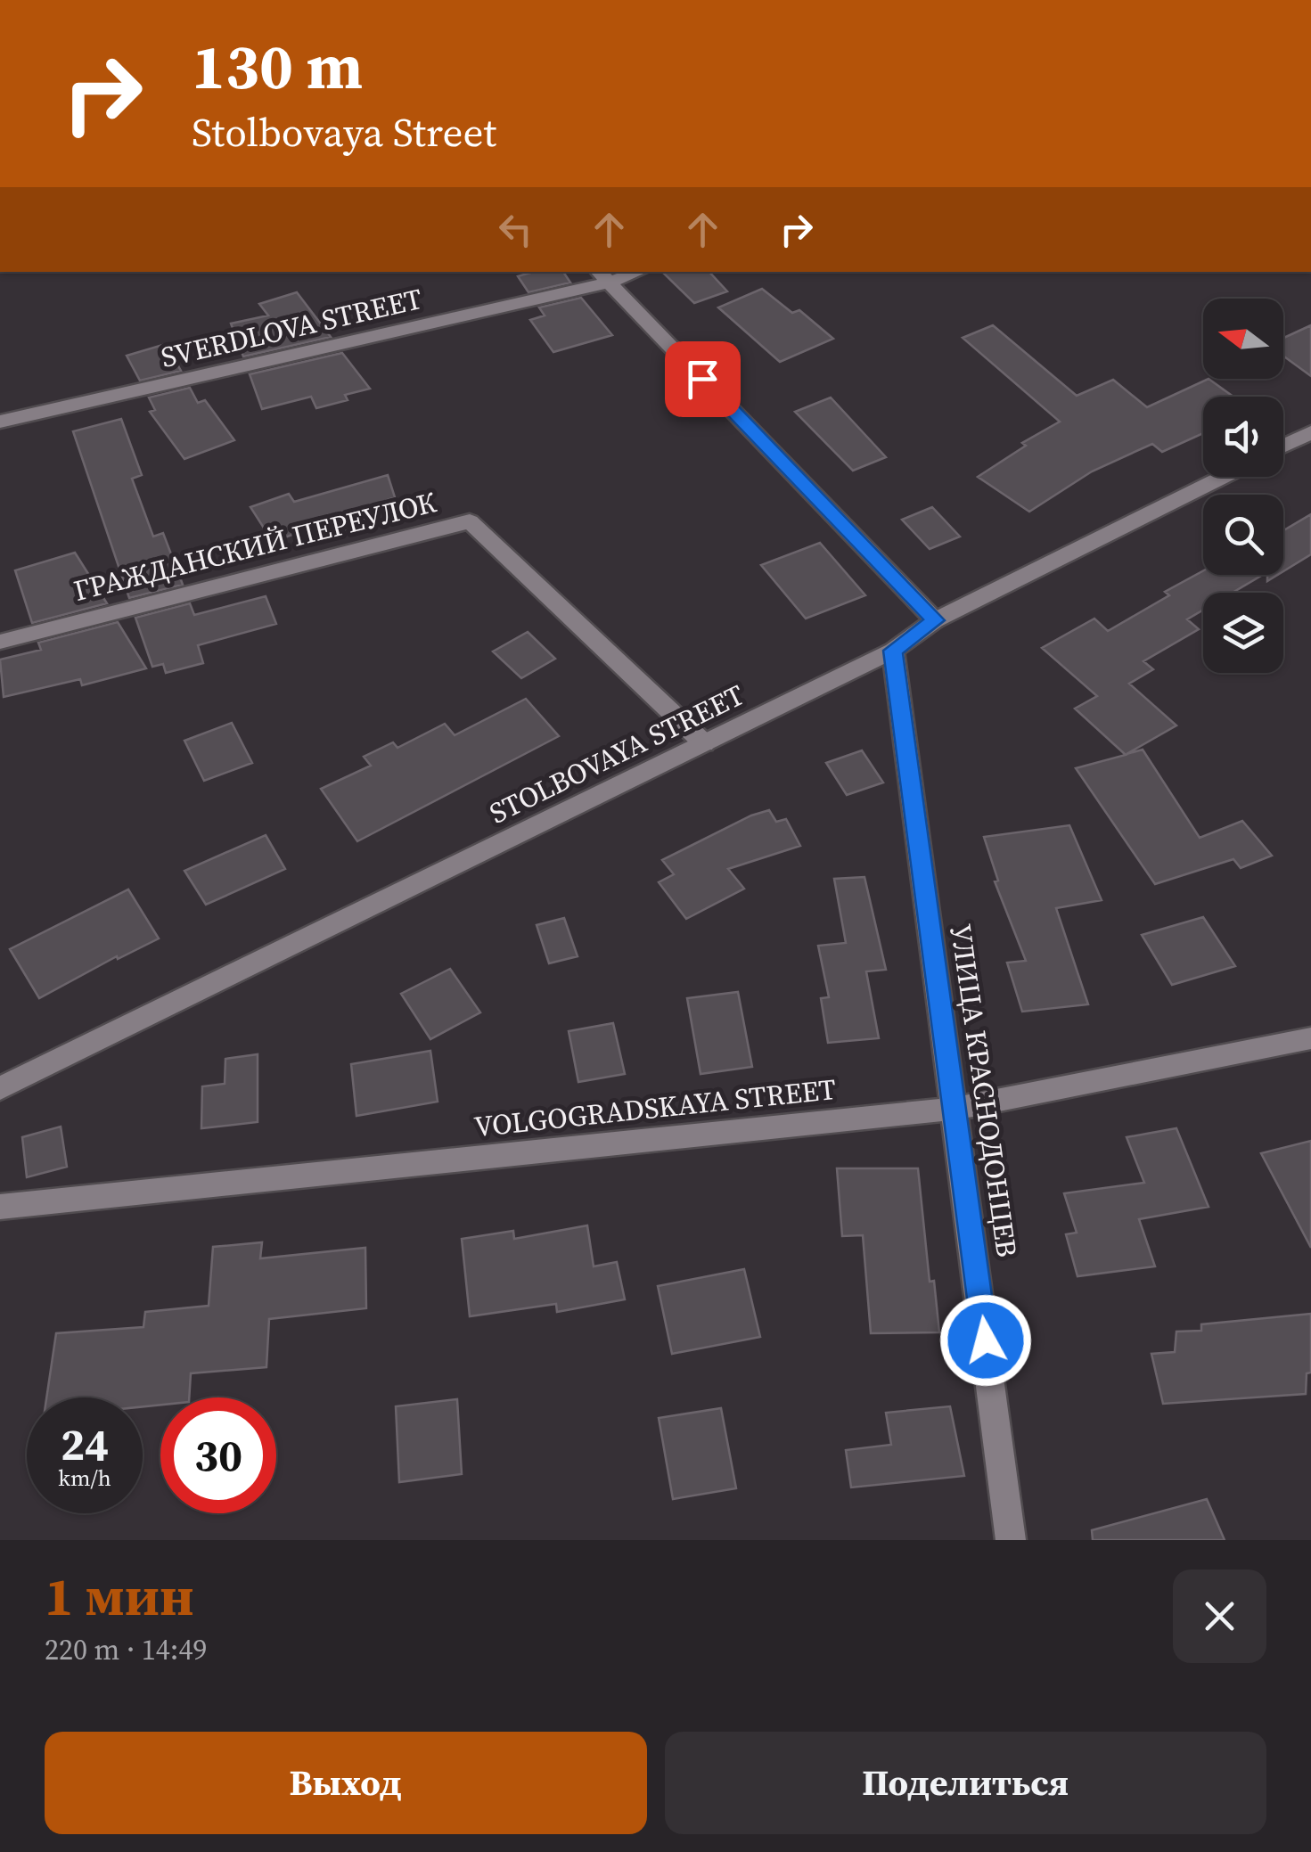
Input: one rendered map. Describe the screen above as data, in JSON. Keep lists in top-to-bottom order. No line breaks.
{"streets":{"street":["SVERDLOVA STREET","ГРАЖДАНСКИЙ ПЕРЕУЛОК","STOLBOVAYA STREET","УЛИЦА КРАСНОДОНЦЕВ","VOLGOGRADSKAYA STREET"]},"crossings":[["ГРАЖДАНСКИЙ ПЕРЕУЛОК","STOLBOVAYA STREET"],["STOLBOVAYA STREET","УЛИЦА КРАСНОДОНЦЕВ"],["УЛИЦА КРАСНОДОНЦЕВ","VOLGOGRADSKAYA STREET"]],"north":"left","page":{"turn":["130 m","Stolbovaya Street"],"speed":"24 km/h","limit":"30","heading":["1 мин","220 m · 14:49"],"buttons":["Выход","Поделиться"]}}
